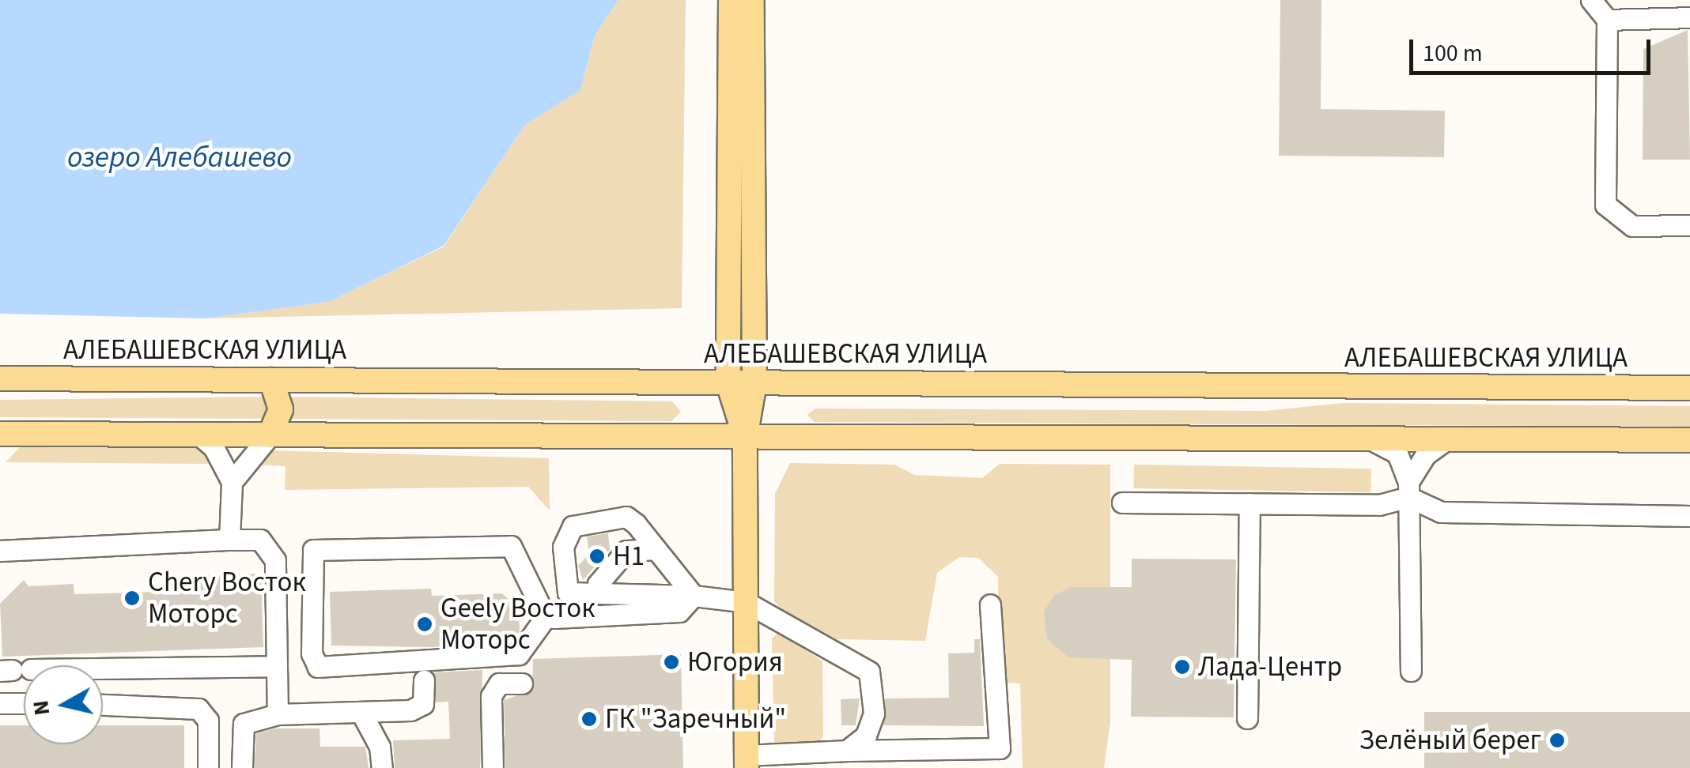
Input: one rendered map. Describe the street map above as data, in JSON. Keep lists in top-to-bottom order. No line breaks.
{"streets":{"main road":["АЛЕБАШЕВСКАЯ УЛИЦА"]},"water":["озеро Алебашево"],"places":["Н1","Chery Восток Моторс","Geely Восток Моторс","Югория","Лада-Центр","ГК \"Заречный\"","Зелёный берег"],"scale_bar":"100 m","north":"left"}
